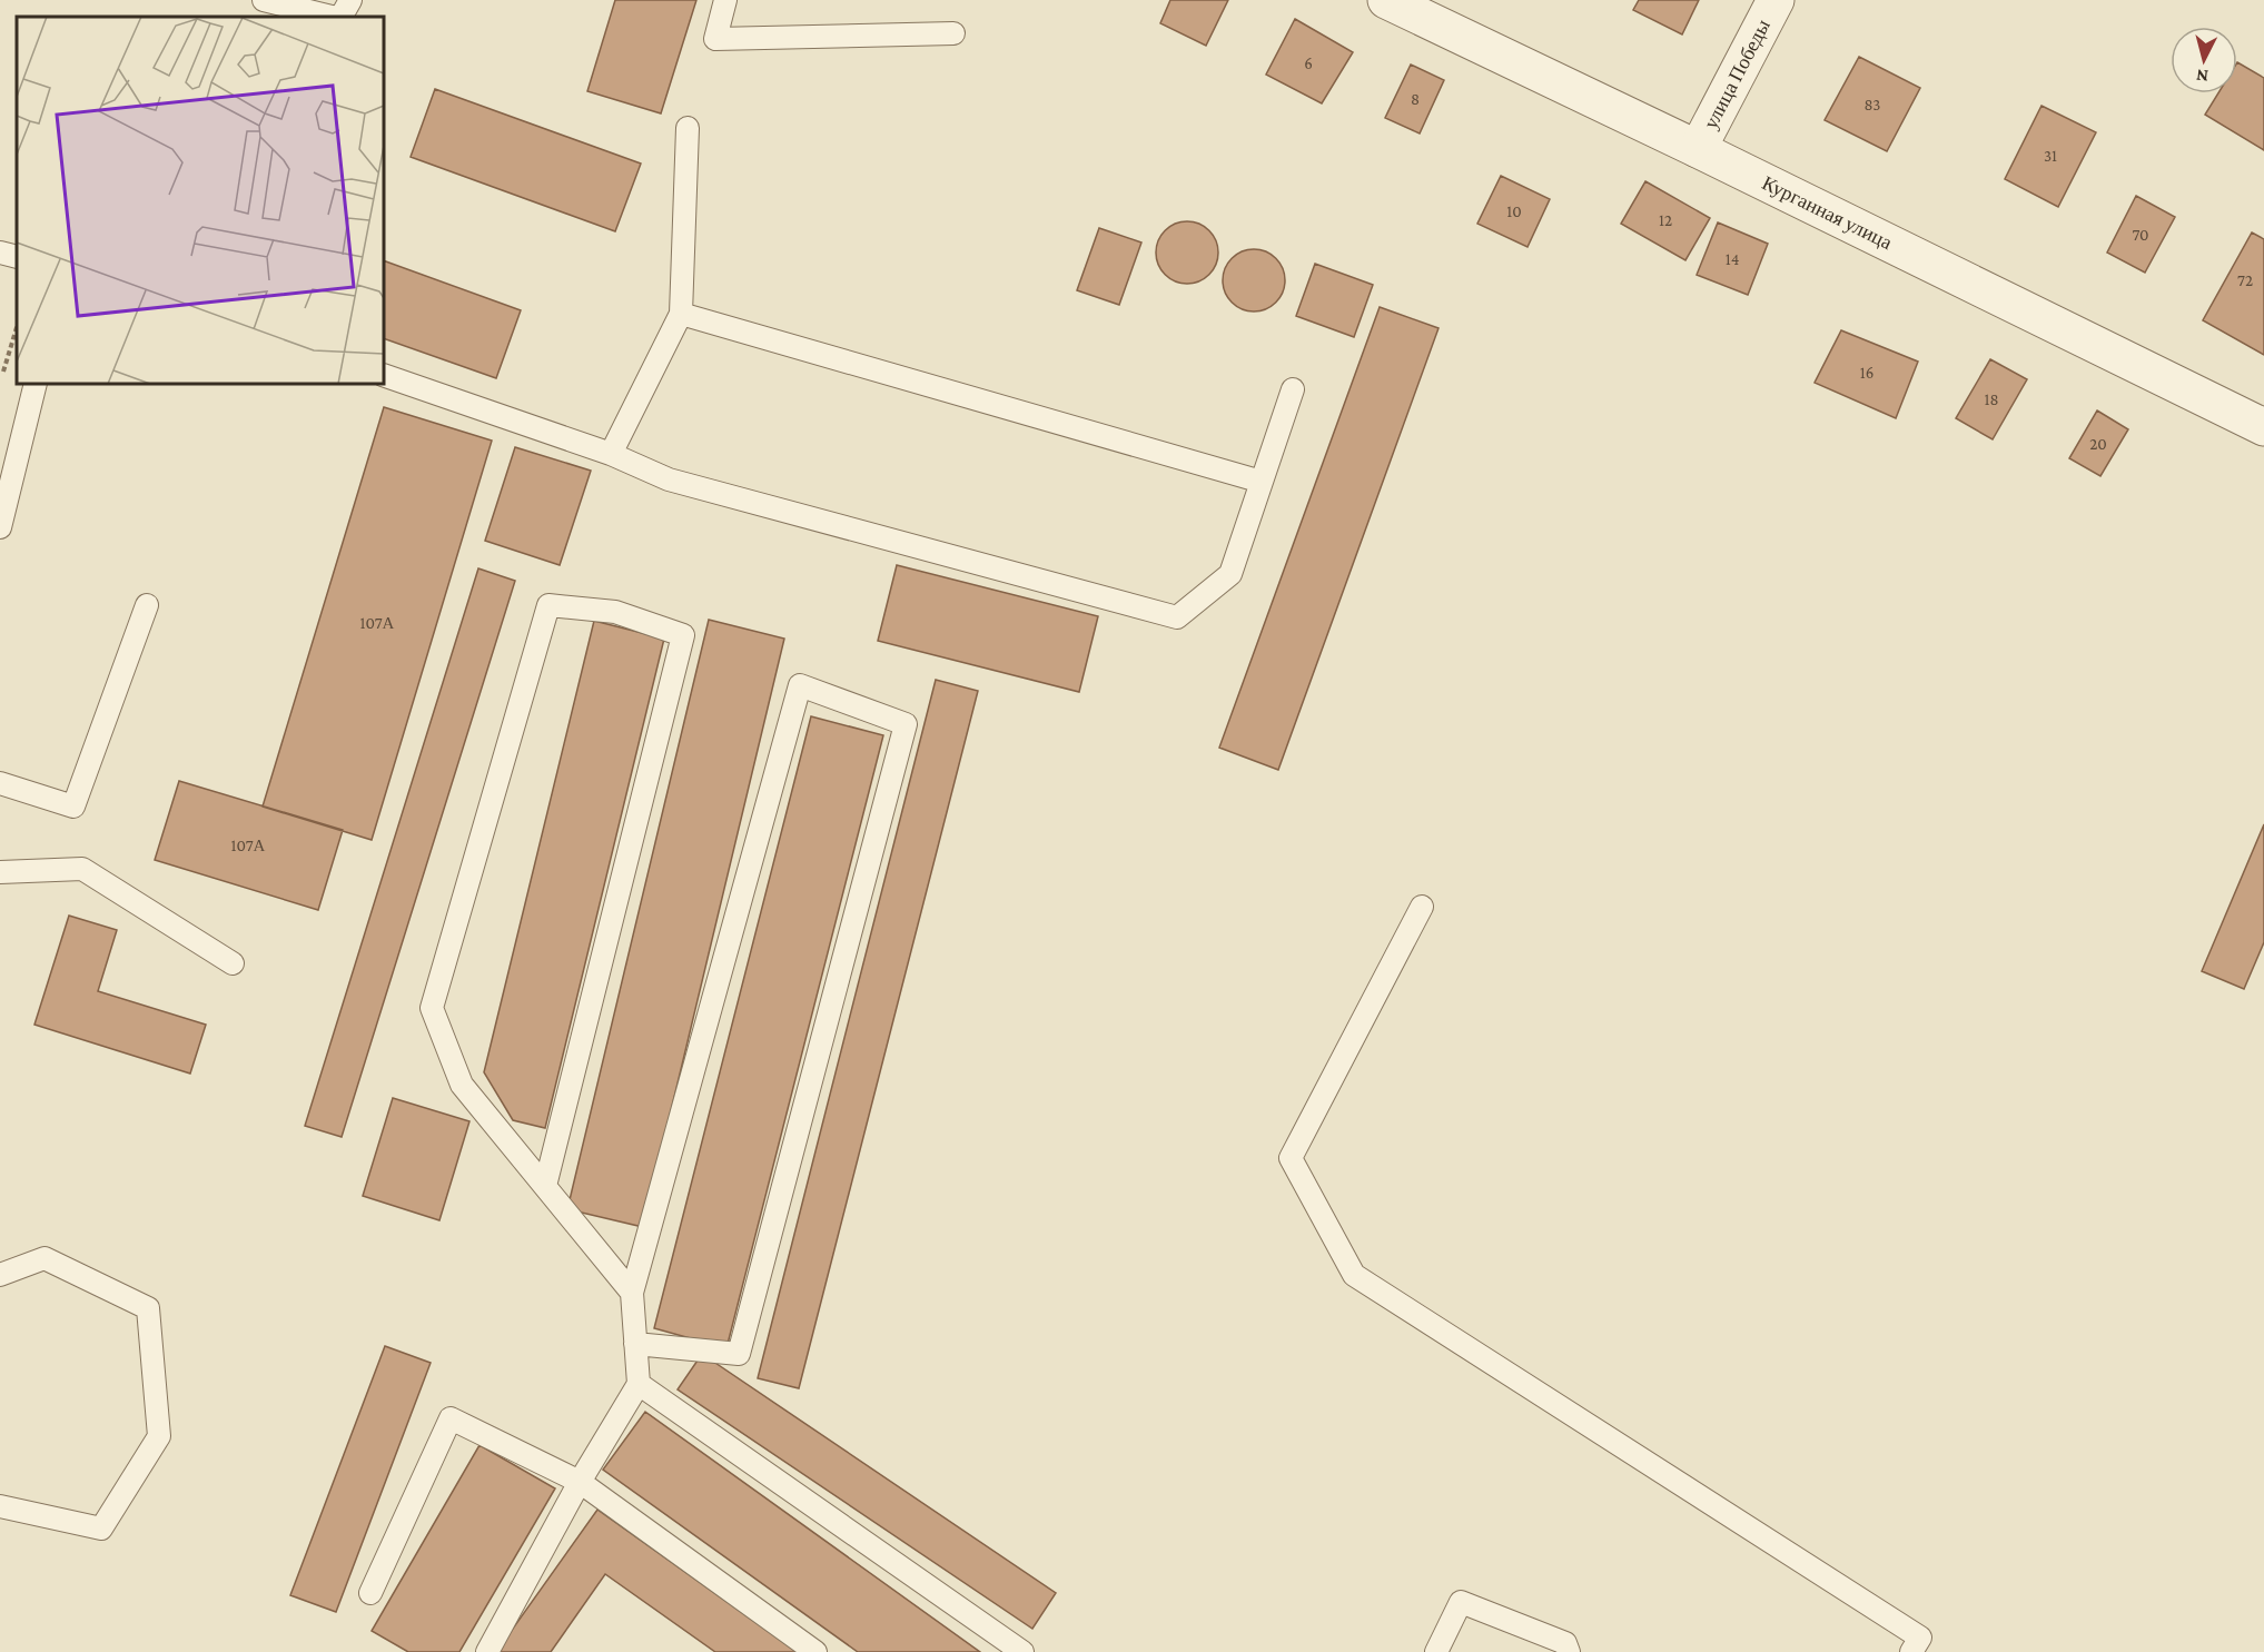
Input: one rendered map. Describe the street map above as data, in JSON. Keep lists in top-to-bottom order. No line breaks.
{"streets":{"street":["улица Победы","Курганная улица"]},"crossings":[["улица Победы","Курганная улица"]],"house_numbers":["6","8","83","31","10","12","70","14","72","16","18","20","107А","107А"],"north":"bottom"}
